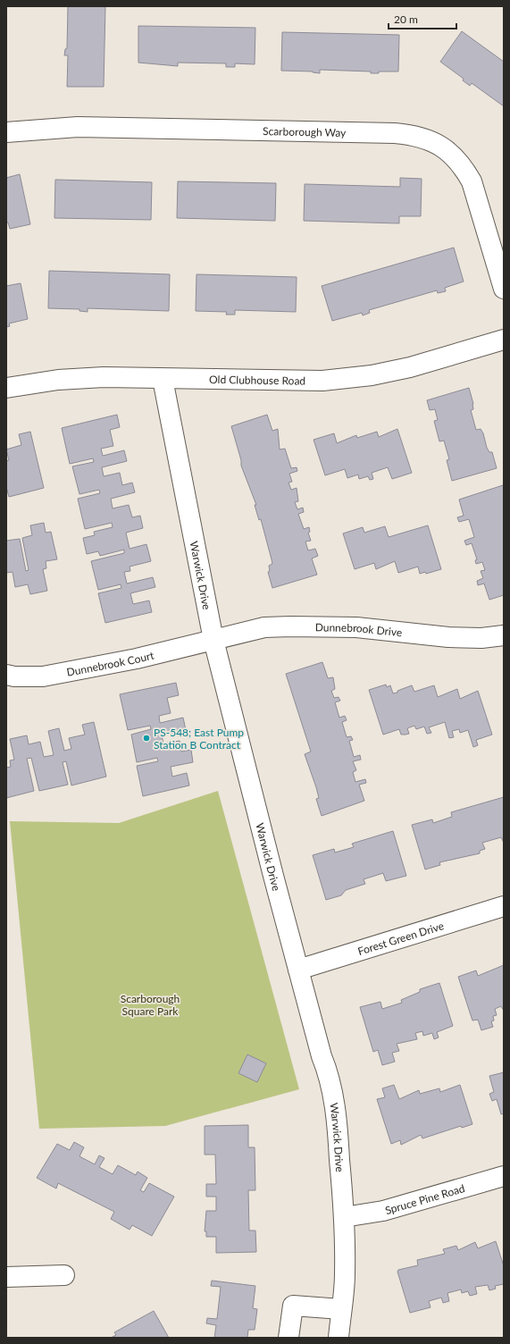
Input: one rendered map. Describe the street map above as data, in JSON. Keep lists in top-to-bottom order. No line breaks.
{"streets":{"street":["Scarborough Way","Old Clubhouse Road","Warwick Drive","Dunnebrook Drive","Dunnebrook Court","Forest Green Drive","Spruce Pine Road"]},"crossings":[["Old Clubhouse Road","Warwick Drive"],["Warwick Drive","Dunnebrook Drive"],["Warwick Drive","Dunnebrook Court"],["Warwick Drive","Forest Green Drive"],["Warwick Drive","Spruce Pine Road"],["Dunnebrook Drive","Dunnebrook Court"]],"parks":["Scarborough Square Park"],"places":["PS-548; East Pump Station B Contract"],"scale_bar":"20 m"}
